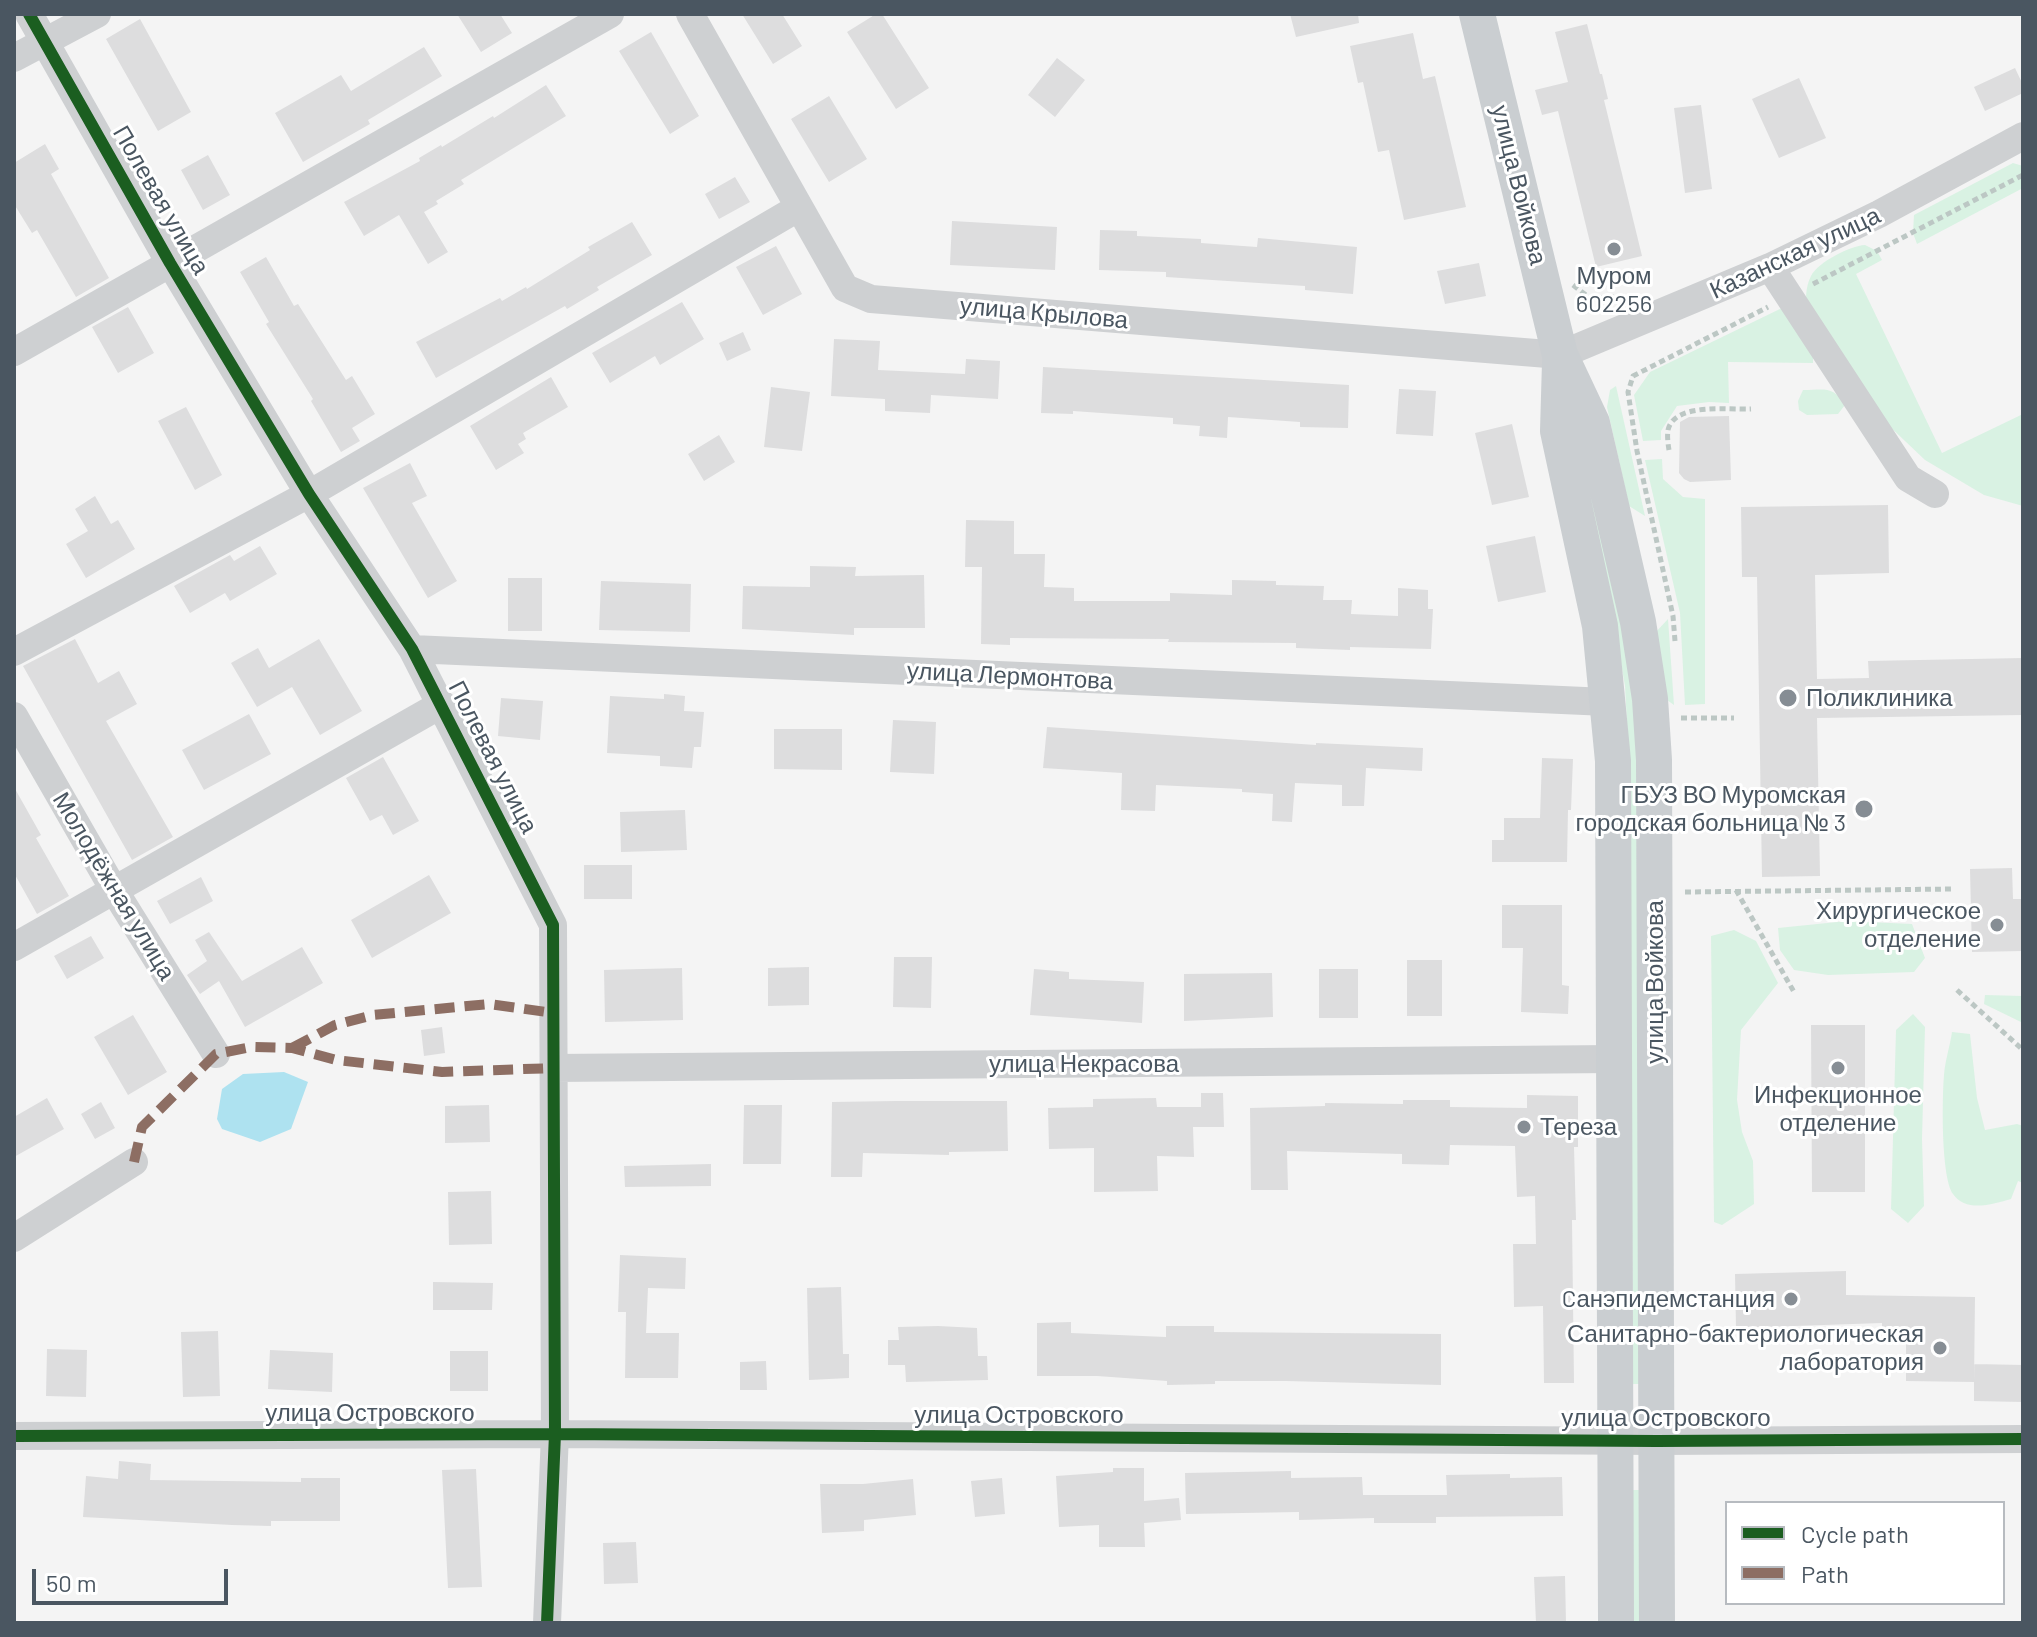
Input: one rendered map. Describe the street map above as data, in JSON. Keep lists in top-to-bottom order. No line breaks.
{"streets":{"main road":["улица Войкова"],"street":["Полевая улица","Казанская улица","улица Крылова","улица Лермонтова","Молодёжная улица","улица Некрасова","улица Островского"]},"crossings":[["улица Войкова","Казанская улица"],["улица Войкова","улица Крылова"],["улица Войкова","улица Лермонтова"],["улица Войкова","улица Некрасова"],["улица Войкова","улица Островского"],["Полевая улица","улица Лермонтова"],["Полевая улица","улица Некрасова"],["Полевая улица","улица Островского"],["Казанская улица","улица Крылова"]],"places":["Муром 602256","Поликлиника","ГБУЗ ВО Муромская городская больница № 3","Хирургическое отделение","Инфекционное отделение","Тереза","Cанэпидемстанция","Санитарно-бактериологическая лаборатория"],"legend":["Cycle path","Path"],"scale_bar":"50 m"}
